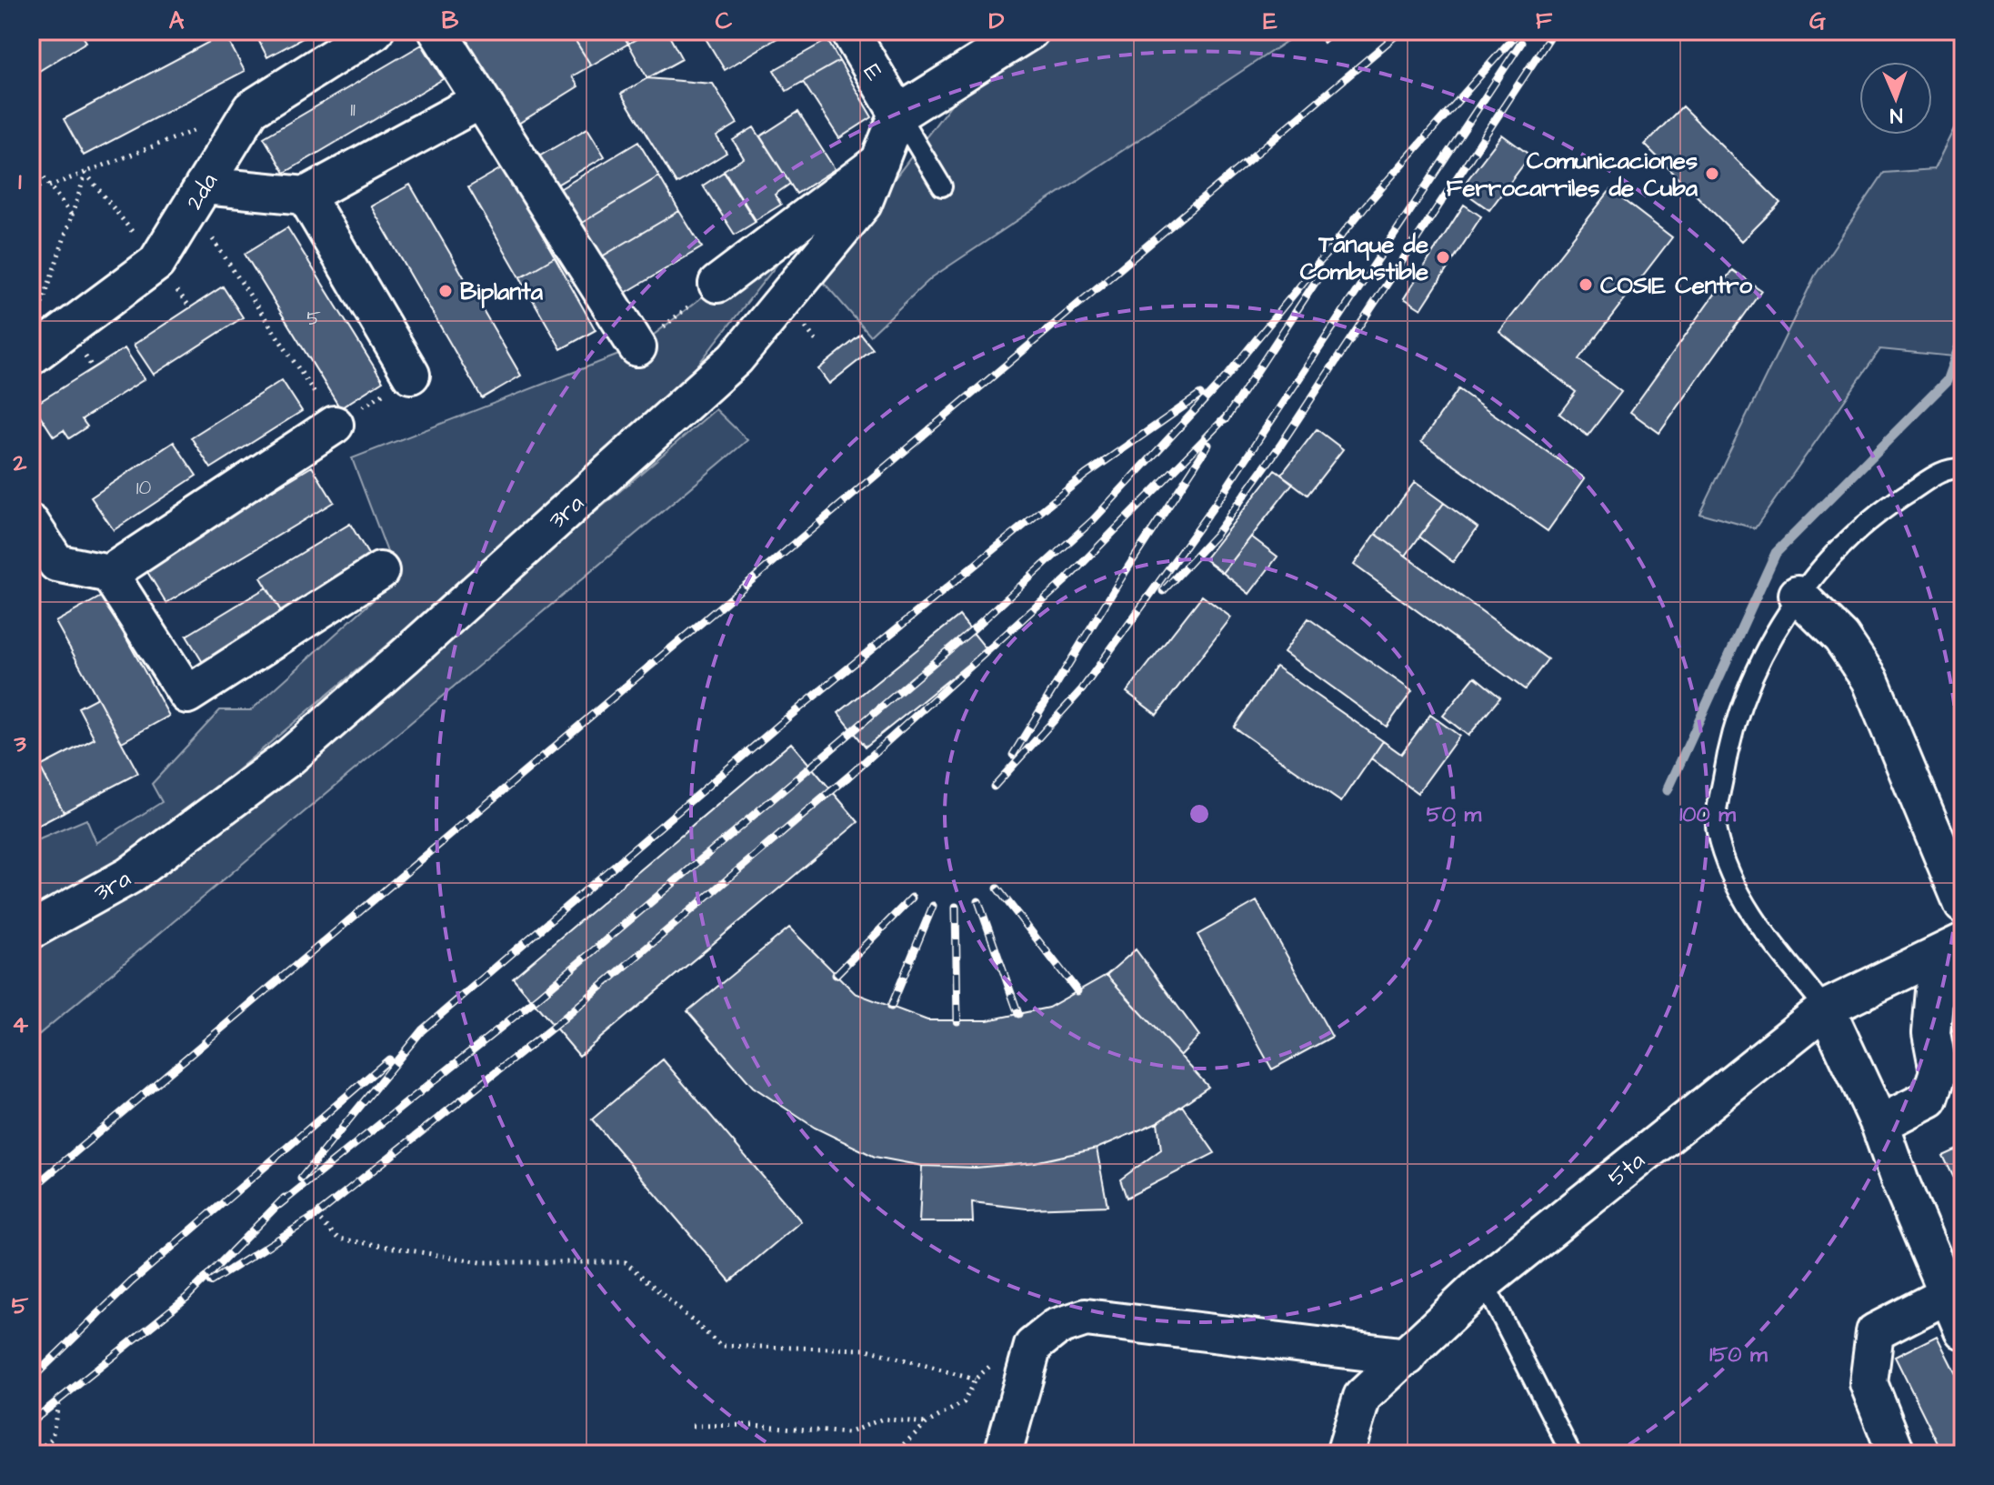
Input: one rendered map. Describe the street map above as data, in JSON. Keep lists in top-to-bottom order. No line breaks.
{"streets":{"street":["E","2da","3ra","5ta"]},"crossings":[["E","3ra"]],"places":["Comunicaciones Ferrocarriles de Cuba","Tanque de Combustible","COSIE Centro","Biplanta"],"house_numbers":["11","5","10"],"north":"bottom","grid":{"columns":["A","B","C","D","E","F","G"],"rows":["1","2","3","4","5"]},"rings":["50 m","100 m","150 m"]}
